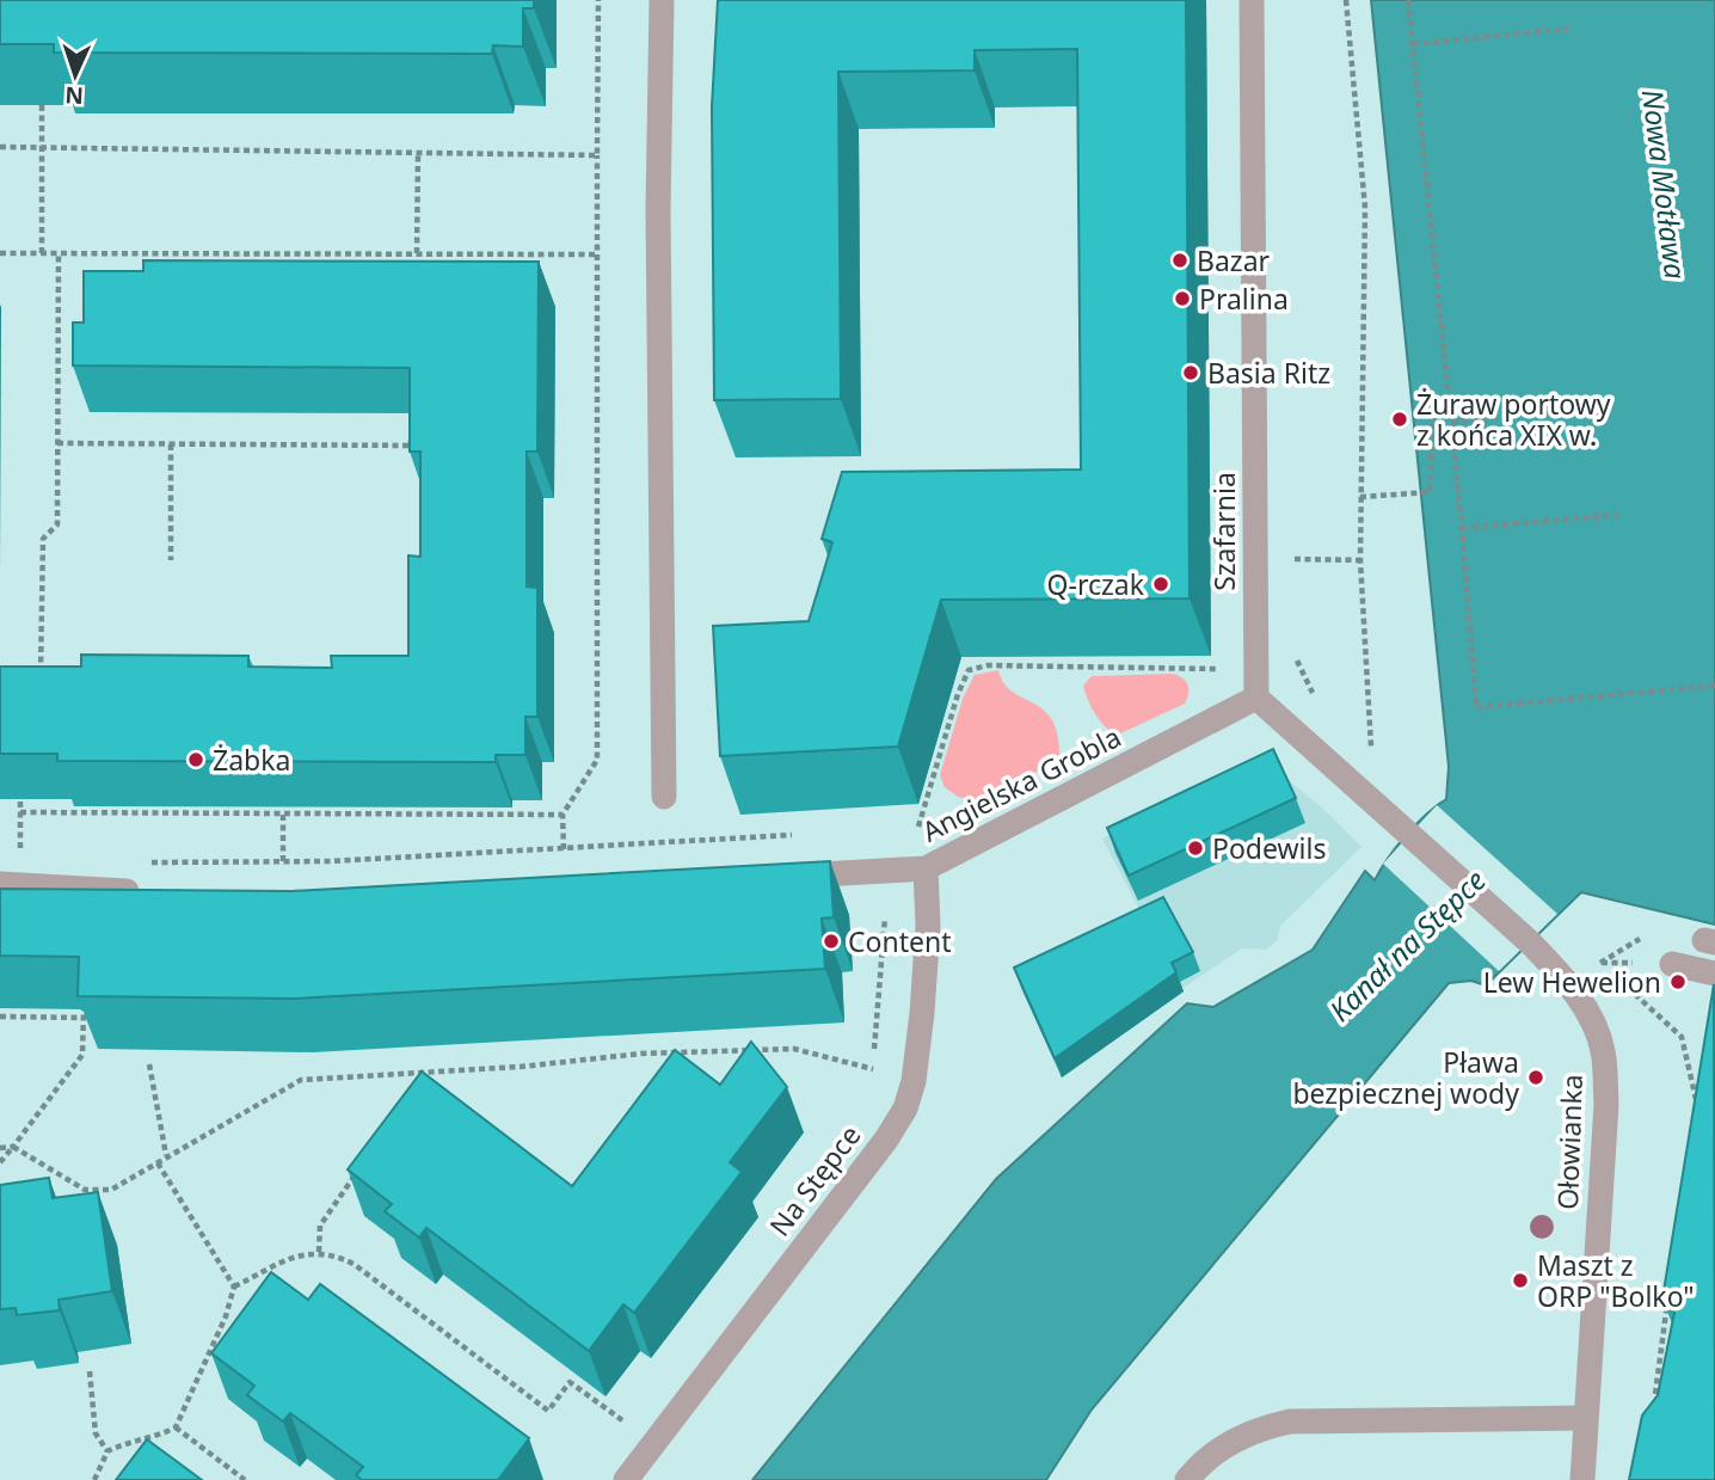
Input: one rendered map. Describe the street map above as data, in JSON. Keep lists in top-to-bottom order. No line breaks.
{"streets":{"street":["Szafarnia","Angielska Grobla","Ołowianka","Na Stępce"]},"crossings":[["Szafarnia","Angielska Grobla"],["Szafarnia","Ołowianka"],["Angielska Grobla","Ołowianka"],["Angielska Grobla","Na Stępce"]],"water":["Nowa Motława","Kanał na Stępce"],"places":["Bazar","Pralina","Basia Ritz","Żuraw portowy z końca XIX w.","Q-rczak","Żabka","Podewils","Content","Lew Hewelion","Pława bezpiecznej wody","Maszt z ORP \"Bolko\""],"north":"bottom"}
